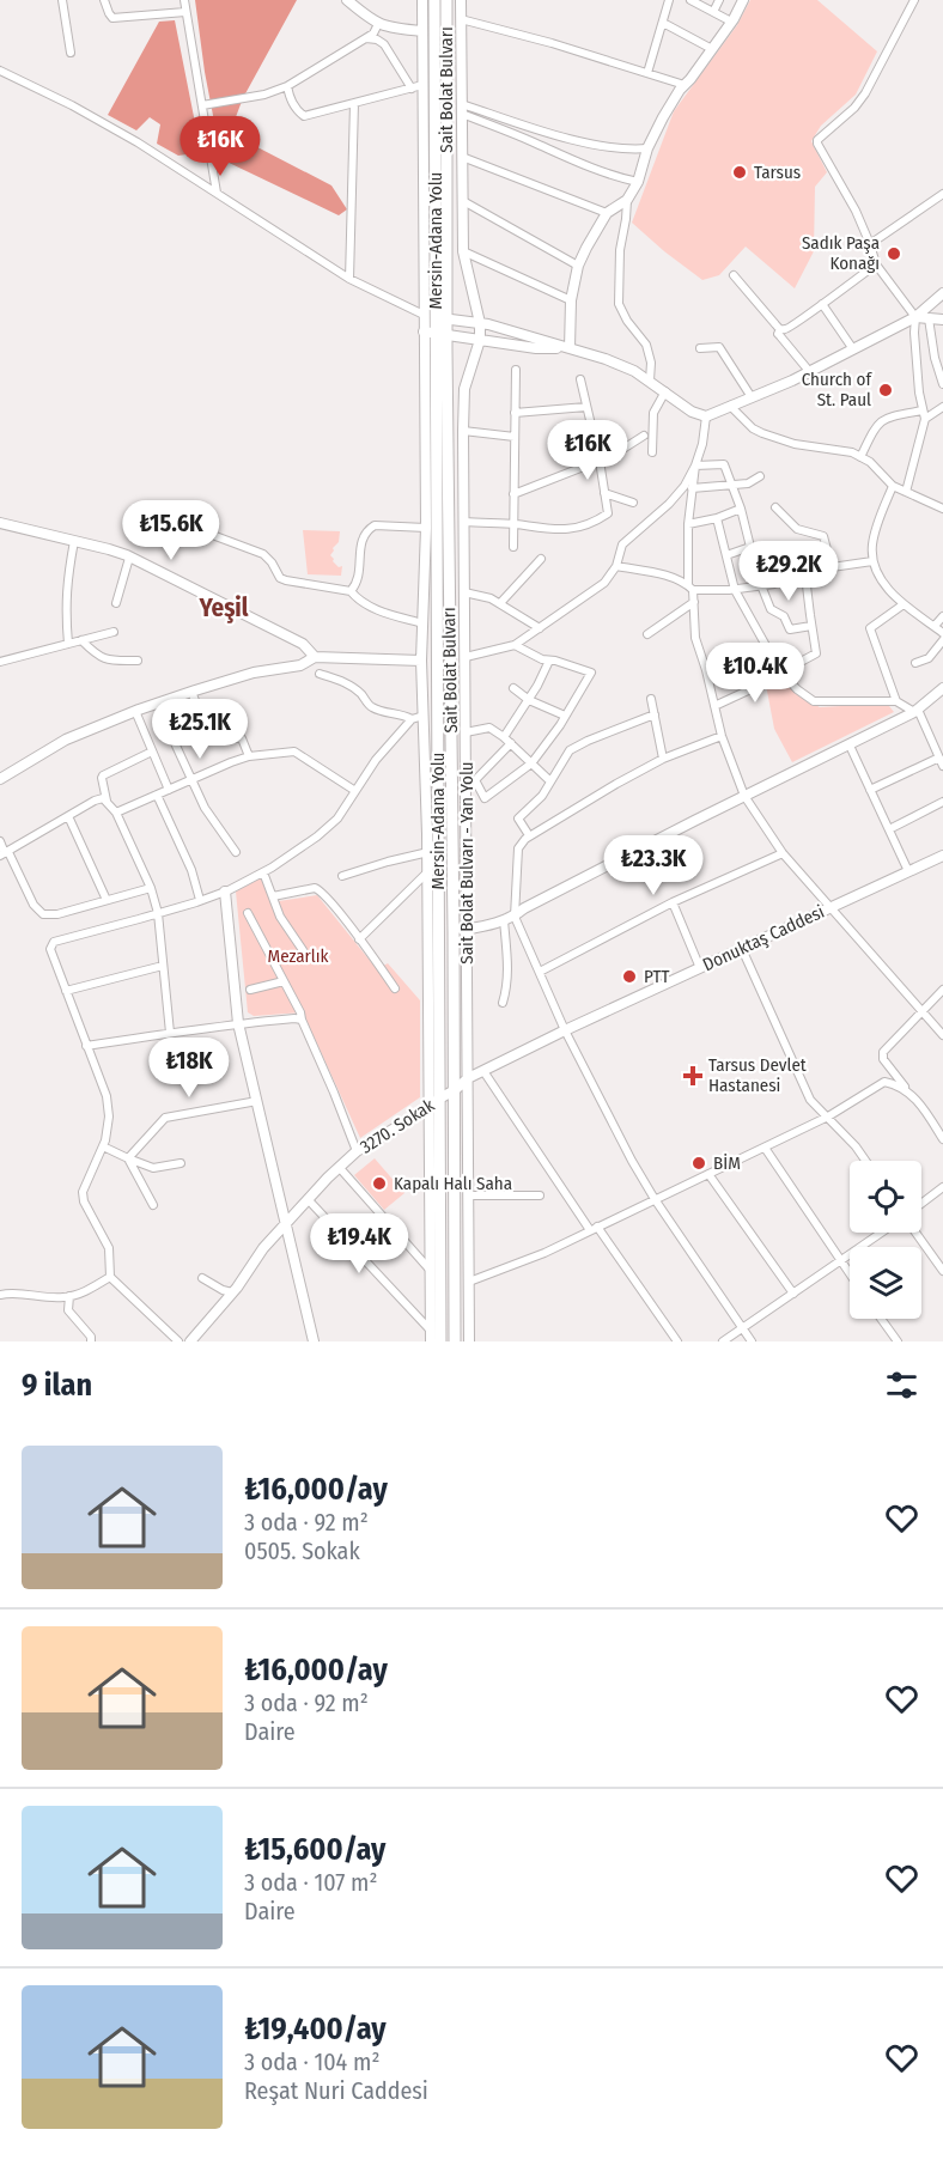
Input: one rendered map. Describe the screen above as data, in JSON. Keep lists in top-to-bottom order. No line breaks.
{"streets":{"highway":["Sait Bolat Bulvarı","Mersin-Adana Yolu"],"street":["Sait Bolat Bulvarı - Yan Yolu","Donuktaş Caddesi","3270. Sokak"]},"crossings":[["Sait Bolat Bulvarı","Mersin-Adana Yolu"],["Sait Bolat Bulvarı","3270. Sokak"],["Mersin-Adana Yolu","3270. Sokak"],["Sait Bolat Bulvarı - Yan Yolu","Donuktaş Caddesi"],["Sait Bolat Bulvarı - Yan Yolu","3270. Sokak"],["Donuktaş Caddesi","3270. Sokak"]],"districts":["Yeşil"],"parks":["Mezarlık"],"places":{"other":["Tarsus","Sadık Paşa Konağı","Church of St. Paul","PTT","BİM","Kapalı Halı Saha"],"health":["Tarsus Devlet Hastanesi"]},"page":{"price":["₺16K","₺16K","₺15.6K","₺29.2K","₺10.4K","₺25.1K","₺23.3K","₺18K","₺19.4K"],"heading":"9 ilan","list":[{"name":"₺16,000/ay","note":"3 oda · 92 m² · 0505. Sokak"},{"name":"₺16,000/ay","note":"3 oda · 92 m² · Daire"},{"name":"₺15,600/ay","note":"3 oda · 107 m² · Daire"},{"name":"₺19,400/ay","note":"3 oda · 104 m² · Reşat Nuri Caddesi"}]}}
